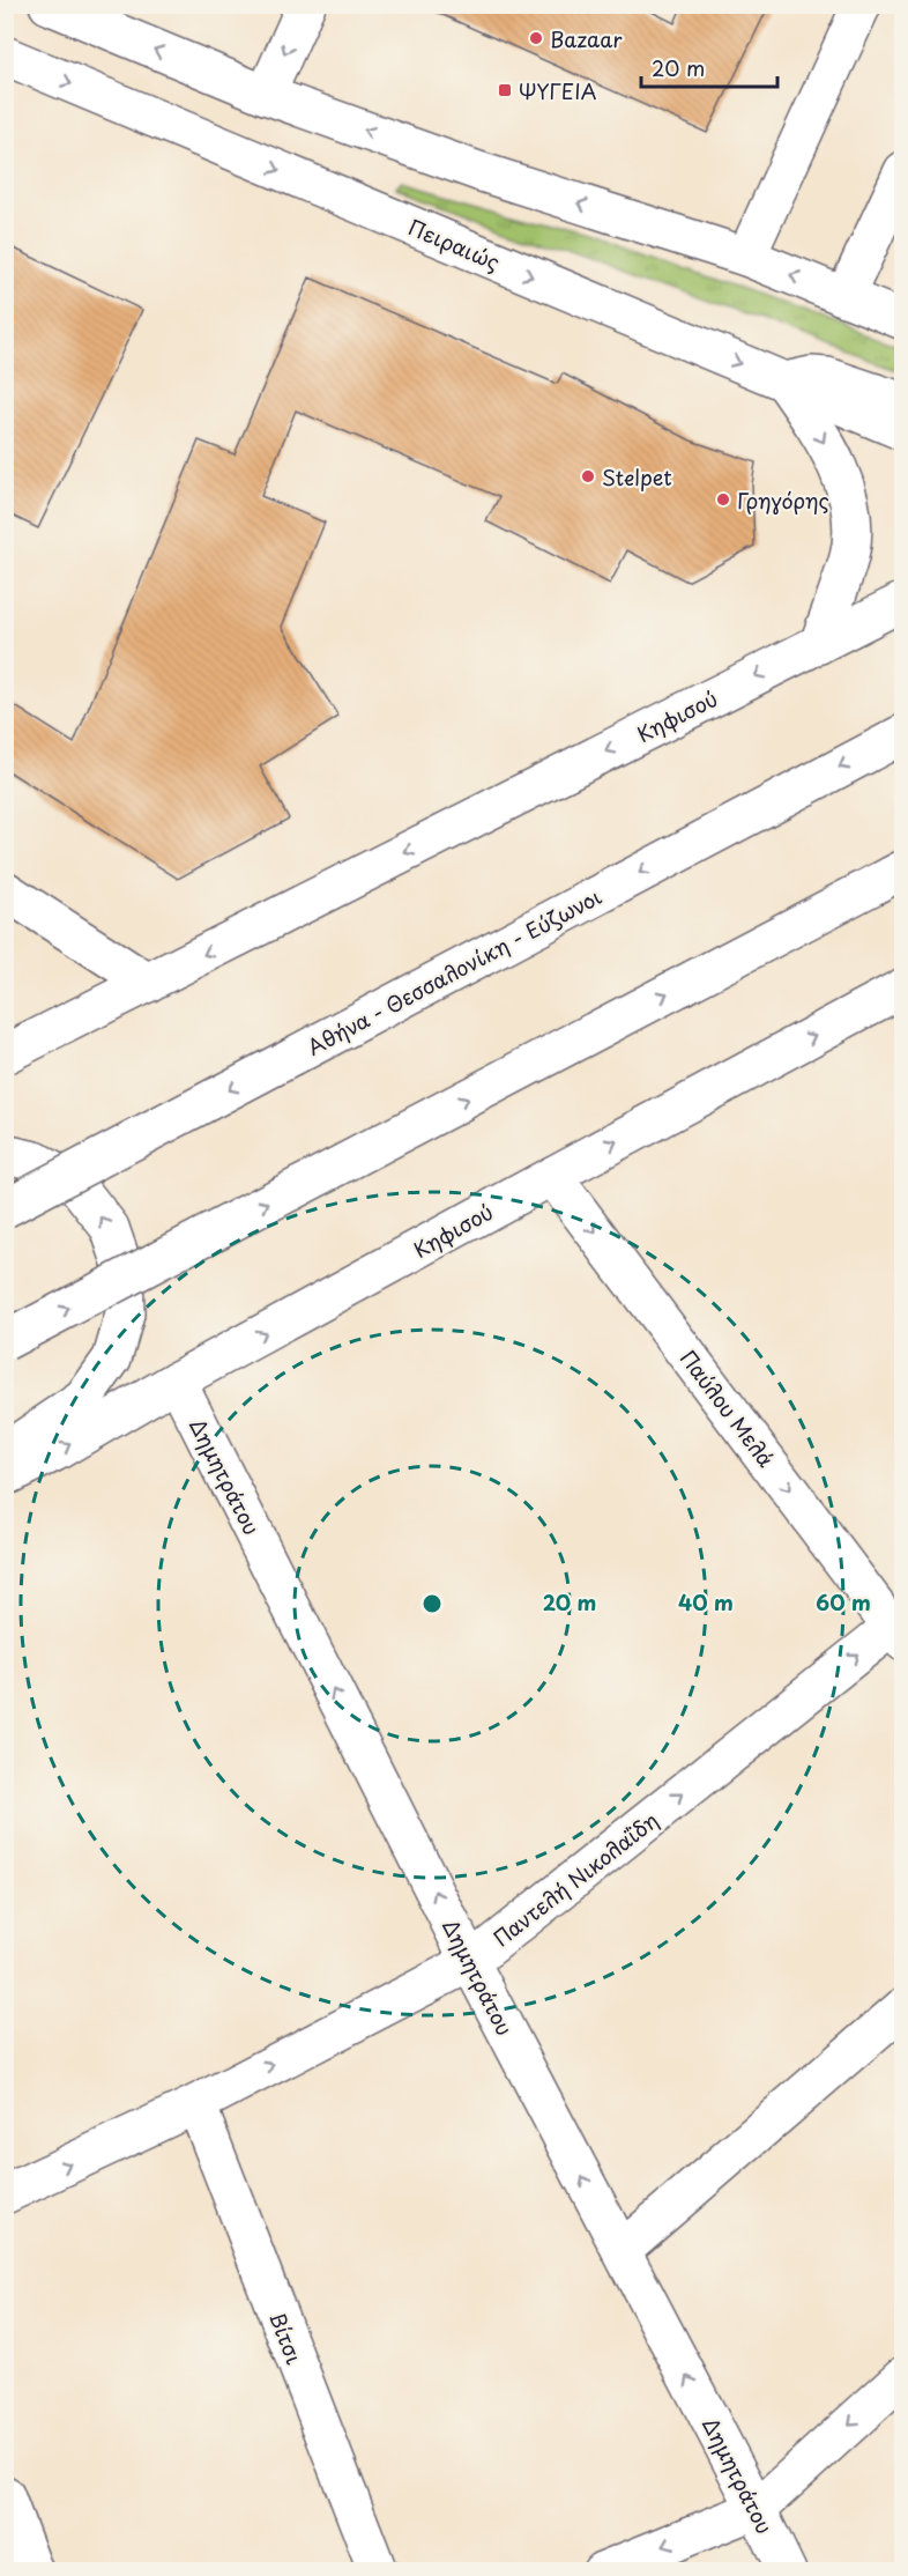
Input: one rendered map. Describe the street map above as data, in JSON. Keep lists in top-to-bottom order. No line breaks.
{"streets":{"main road":["Πειραιώς","Κηφισού","Αθήνα - Θεσσαλονίκη - Εύζωνοι","Παύλου Μελά","Δημητράτου","Παντελή Νικολαΐδη","Βίτσι"]},"crossings":[["Κηφισού","Παύλου Μελά"],["Κηφισού","Δημητράτου"],["Παύλου Μελά","Παντελή Νικολαΐδη"],["Δημητράτου","Παντελή Νικολαΐδη"],["Παντελή Νικολαΐδη","Βίτσι"]],"one_way":["Παύλου Μελά","Δημητράτου","Παντελή Νικολαΐδη"],"places":{"other":["Bazaar","Stelpet","Γρηγόρης"],"transit":["ΨΥΓΕΙΑ"]},"scale_bar":"20 m","rings":["20 m","40 m","60 m"]}
